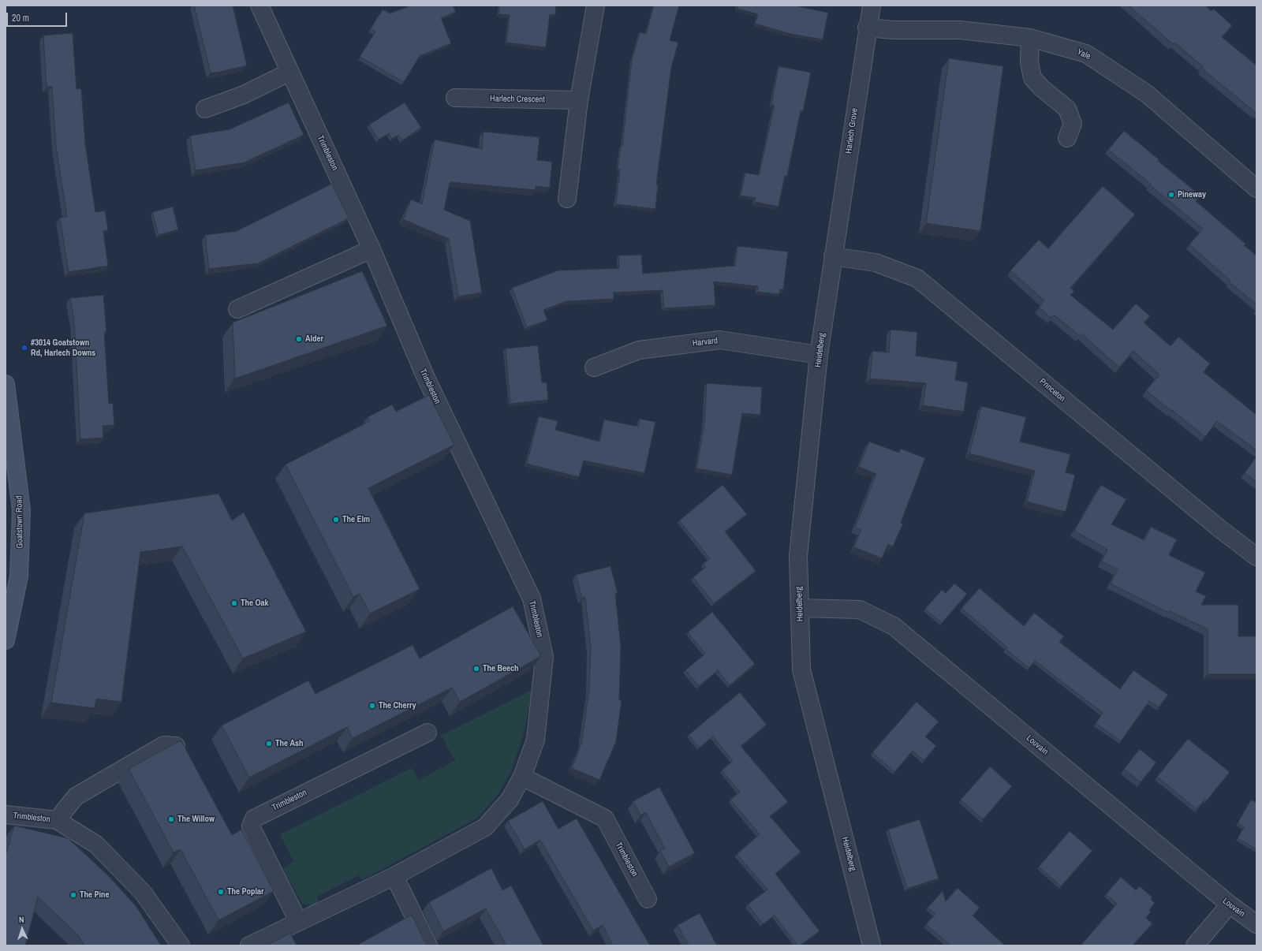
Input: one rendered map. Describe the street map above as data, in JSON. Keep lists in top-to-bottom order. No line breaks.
{"streets":{"main road":["Goatstown Road"],"street":["Yale","Harlech Crescent","Harlech Grove","Trimbleston","Harvard","Heidelberg","Princeton","Louvain"]},"crossings":[["Yale","Harlech Grove"],["Harlech Grove","Heidelberg"],["Harlech Grove","Princeton"],["Harvard","Heidelberg"],["Heidelberg","Princeton"],["Heidelberg","Louvain"]],"places":["Pineway","Alder","#3014 Goatstown Rd, Harlech Downs","The Elm","The Oak","The Beech","The Cherry","The Ash","The Willow","The Poplar","The Pine"],"scale_bar":"20 m","north":"top"}
